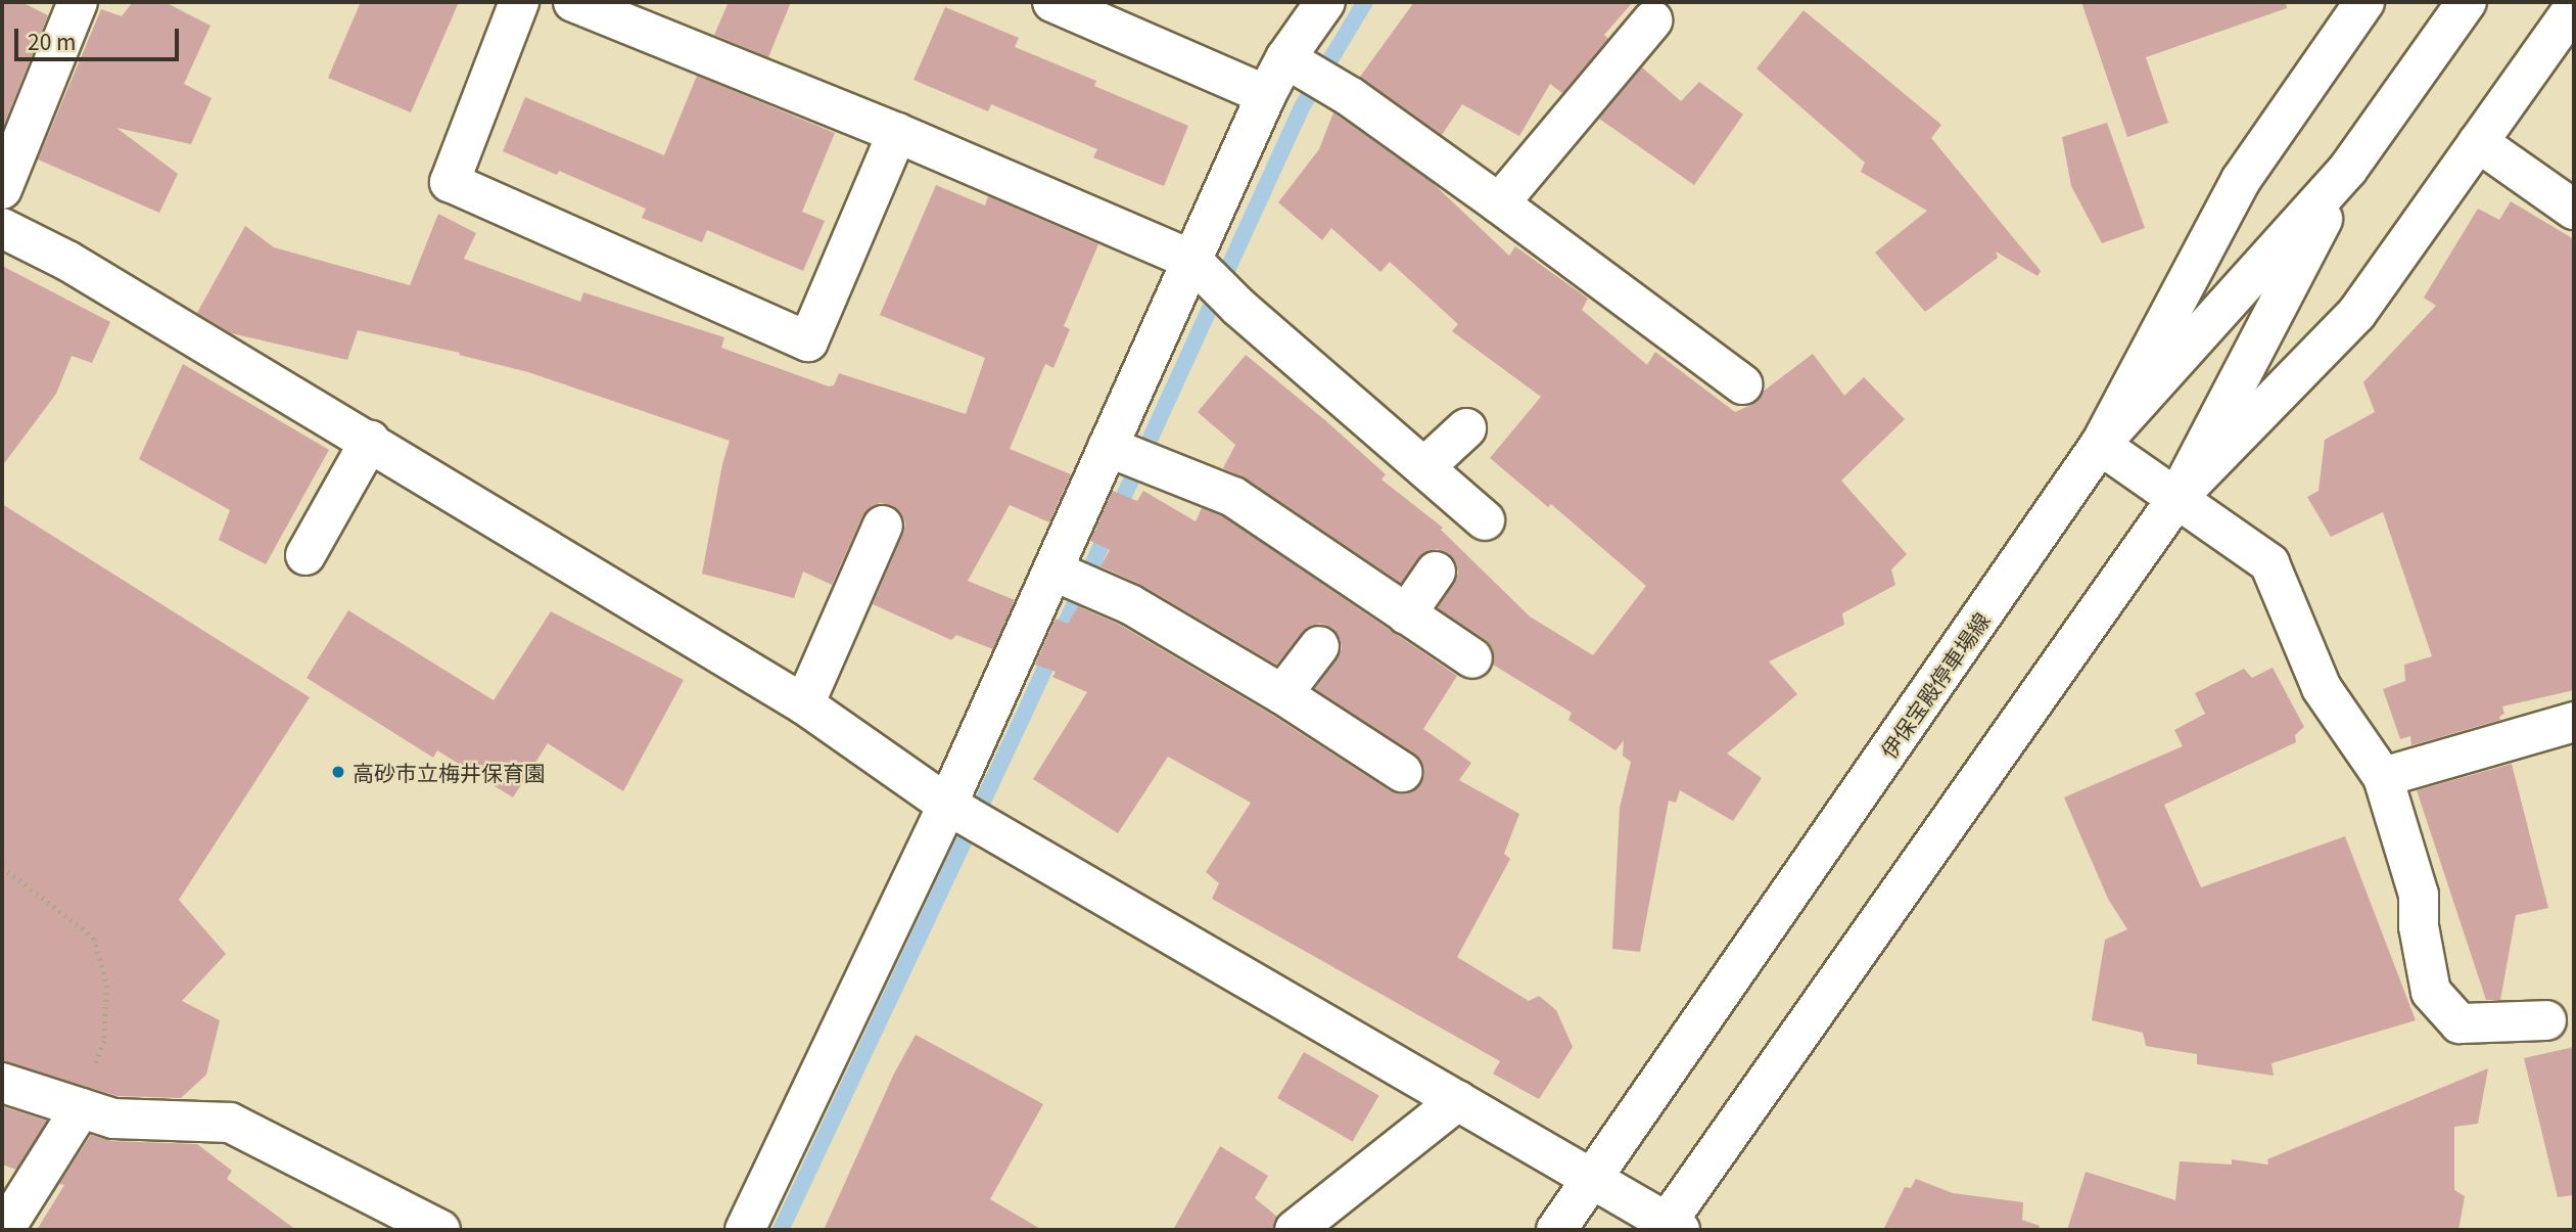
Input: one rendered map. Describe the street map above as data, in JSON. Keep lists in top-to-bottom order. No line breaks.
{"streets":{"street":["伊保宝殿停車場線"]},"places":["高砂市立梅井保育園"],"scale_bar":"20 m"}
